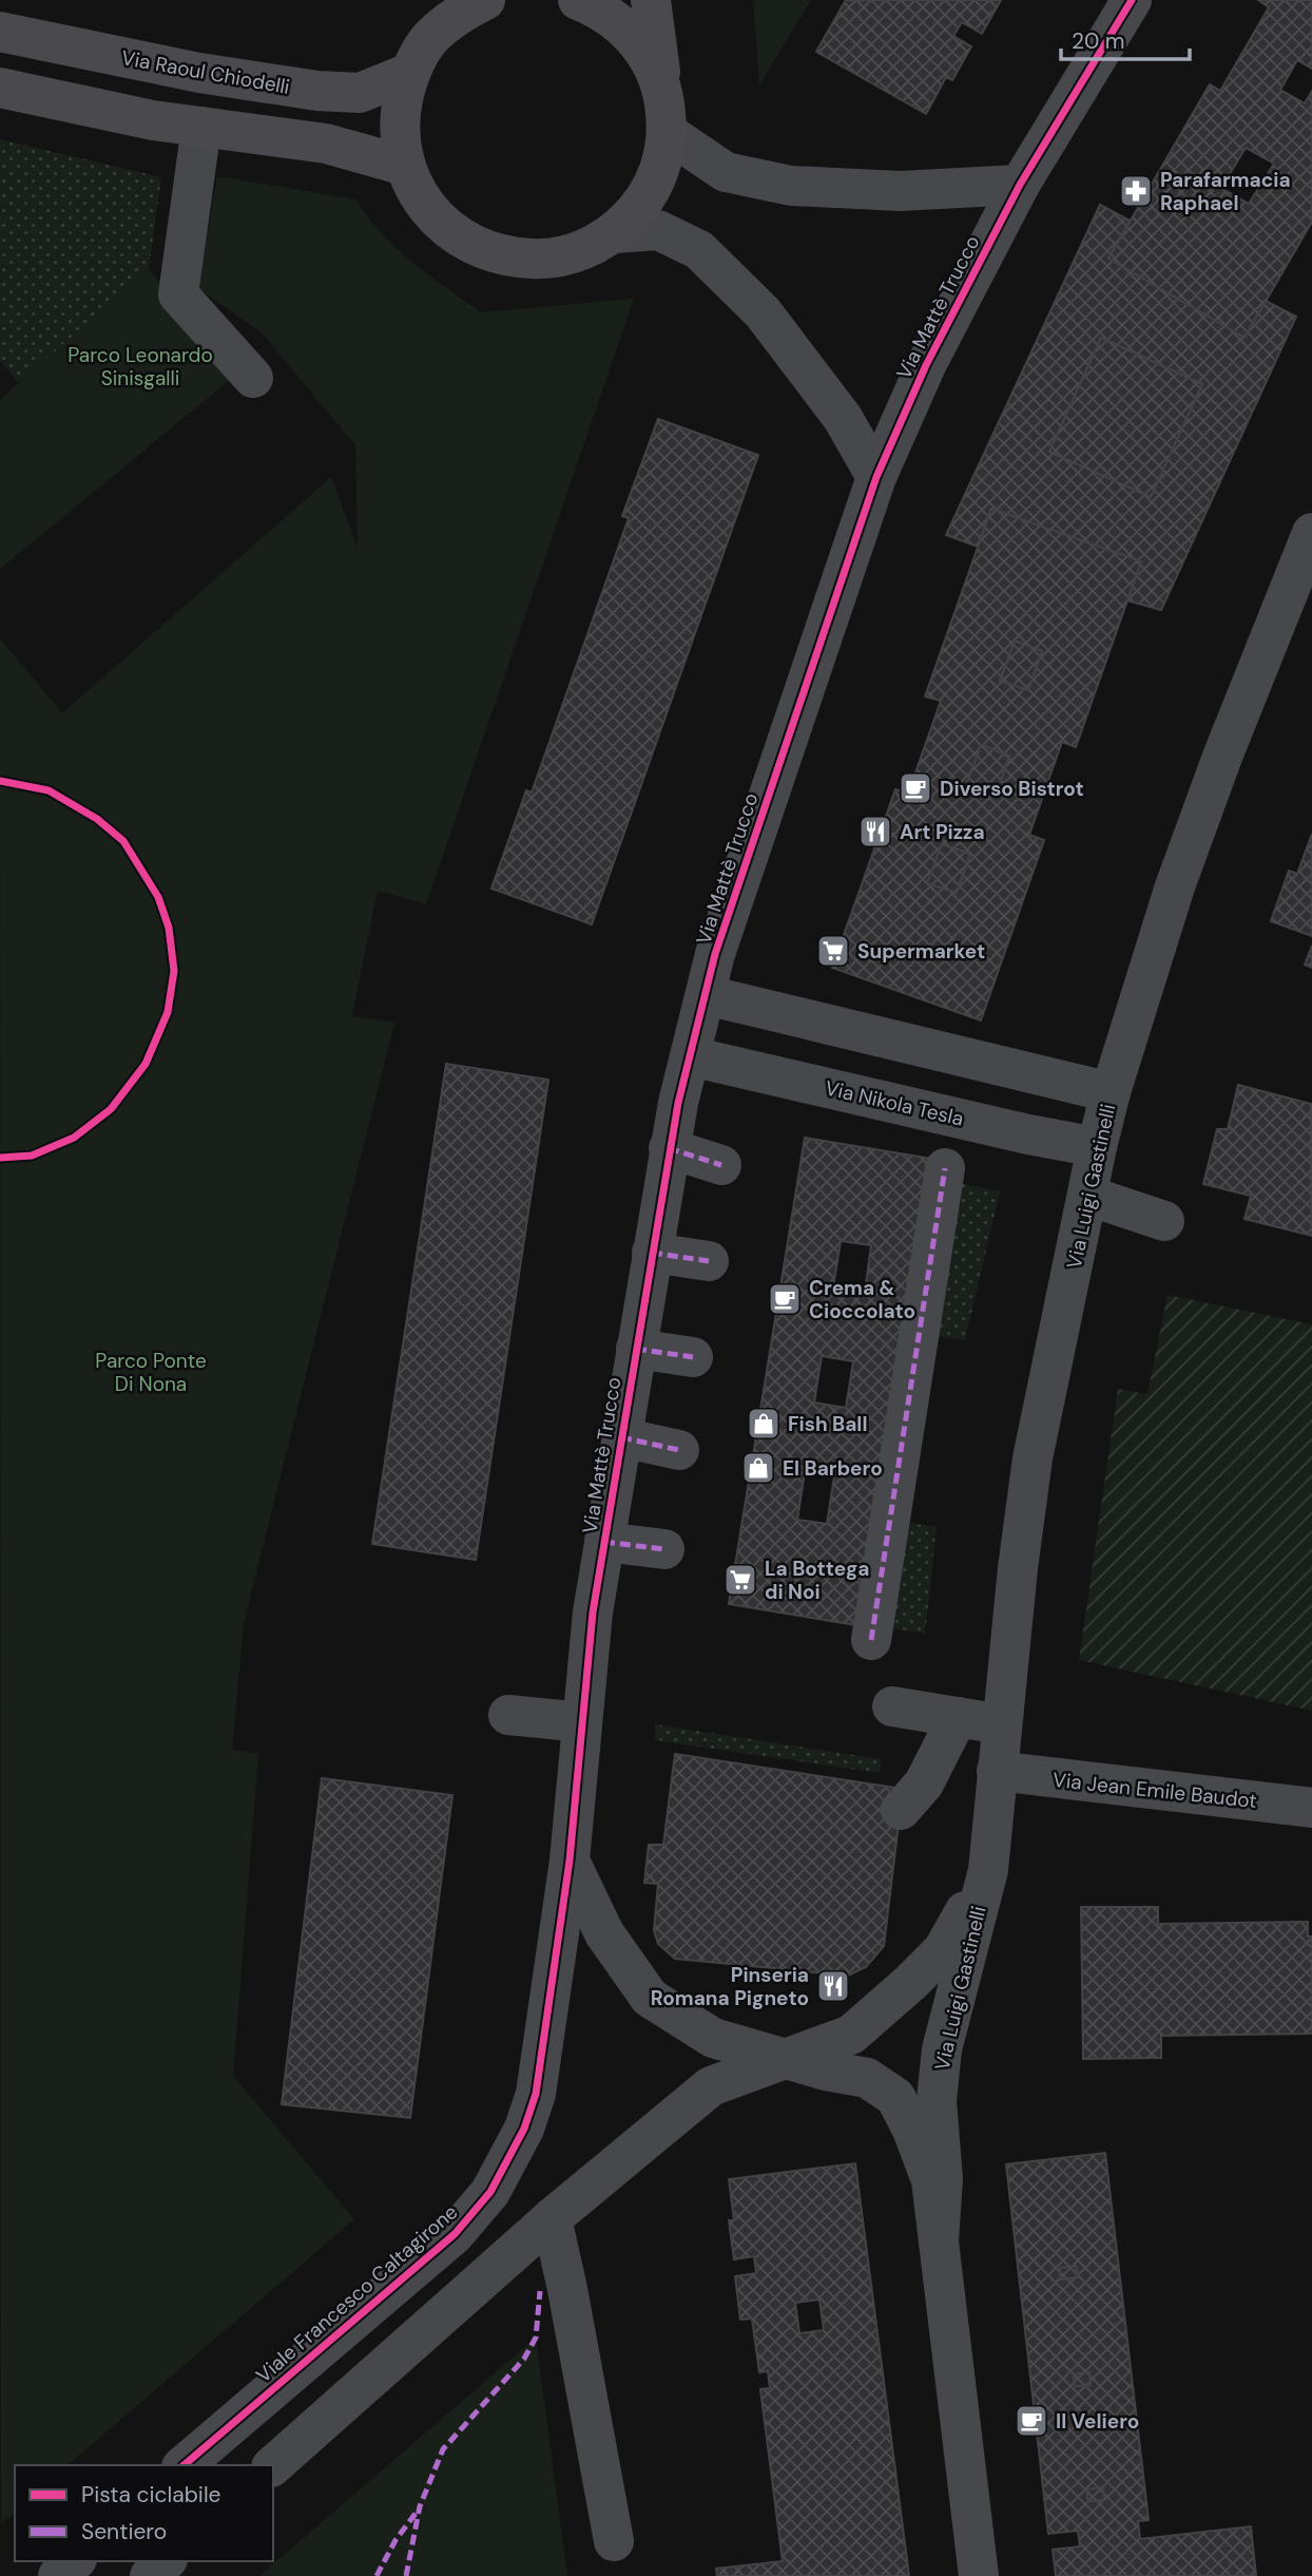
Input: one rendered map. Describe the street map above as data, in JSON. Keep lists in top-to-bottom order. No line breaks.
{"streets":{"main road":["Via Raoul Chiodelli"],"street":["Via Mattè Trucco","Via Nikola Tesla","Via Luigi Gastinelli","Via Jean Emile Baudot","Viale Francesco Caltagirone"]},"crossings":[["Via Mattè Trucco","Via Nikola Tesla"],["Via Mattè Trucco","Viale Francesco Caltagirone"],["Via Nikola Tesla","Via Luigi Gastinelli"],["Via Luigi Gastinelli","Via Jean Emile Baudot"]],"parks":["Parco Leonardo Sinisgalli","Parco Ponte Di Nona"],"places":{"pharmacy":["Parafarmacia Raphael"],"cafe":["Diverso Bistrot","Crema & Cioccolato","Il Veliero"],"restaurant":["Art Pizza","Pinseria Romana Pigneto"],"supermarket":["Supermarket","La Bottega di Noi"],"shop":["Fish Ball","El Barbero"]},"legend":["Pista ciclabile","Sentiero"],"scale_bar":"20 m"}
